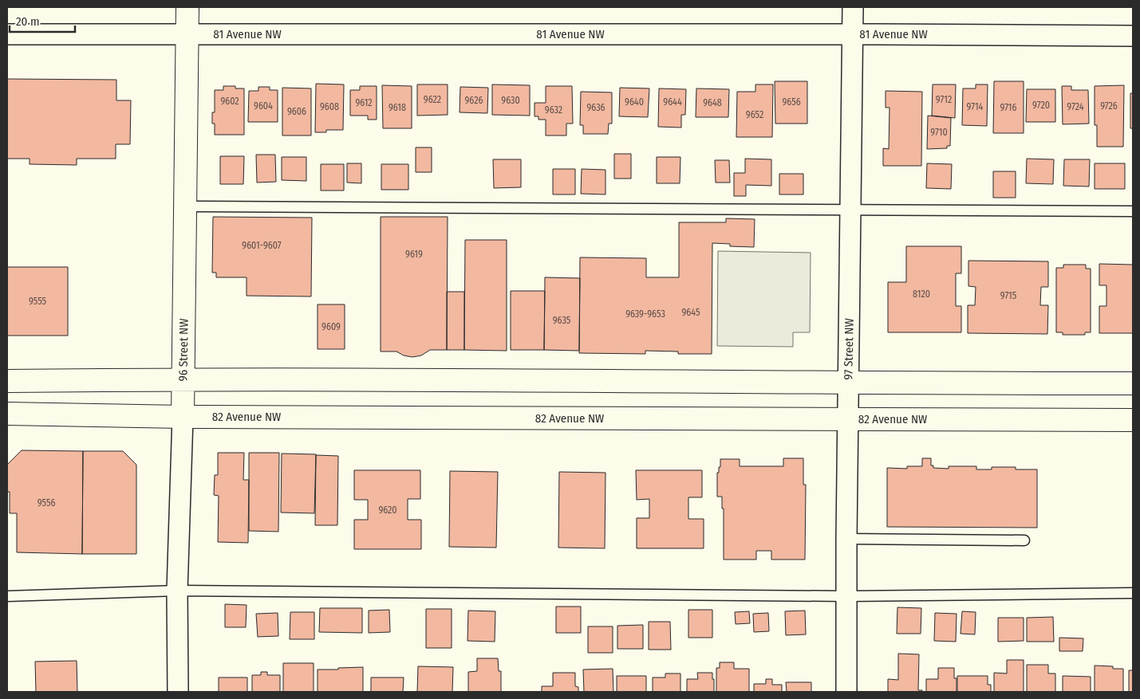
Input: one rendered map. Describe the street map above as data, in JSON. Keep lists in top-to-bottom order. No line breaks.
{"streets":{"main road":["96 Street NW","82 Avenue NW"],"street":["81 Avenue NW","97 Street NW"]},"crossings":[["81 Avenue NW","97 Street NW"],["81 Avenue NW","96 Street NW"],["97 Street NW","82 Avenue NW"],["96 Street NW","82 Avenue NW"]],"house_numbers":["9622","9712","9626","9630","9602","9640","9644","9656","9612","9648","9720","9604","9726","9608","9714","9724","9618","9636","9716","9632","9606","9652","9710","9601-9607","9619","8120","9715","9555","9645","9639-9653","9635","9609","9556","9620"],"scale_bar":"20 m"}
